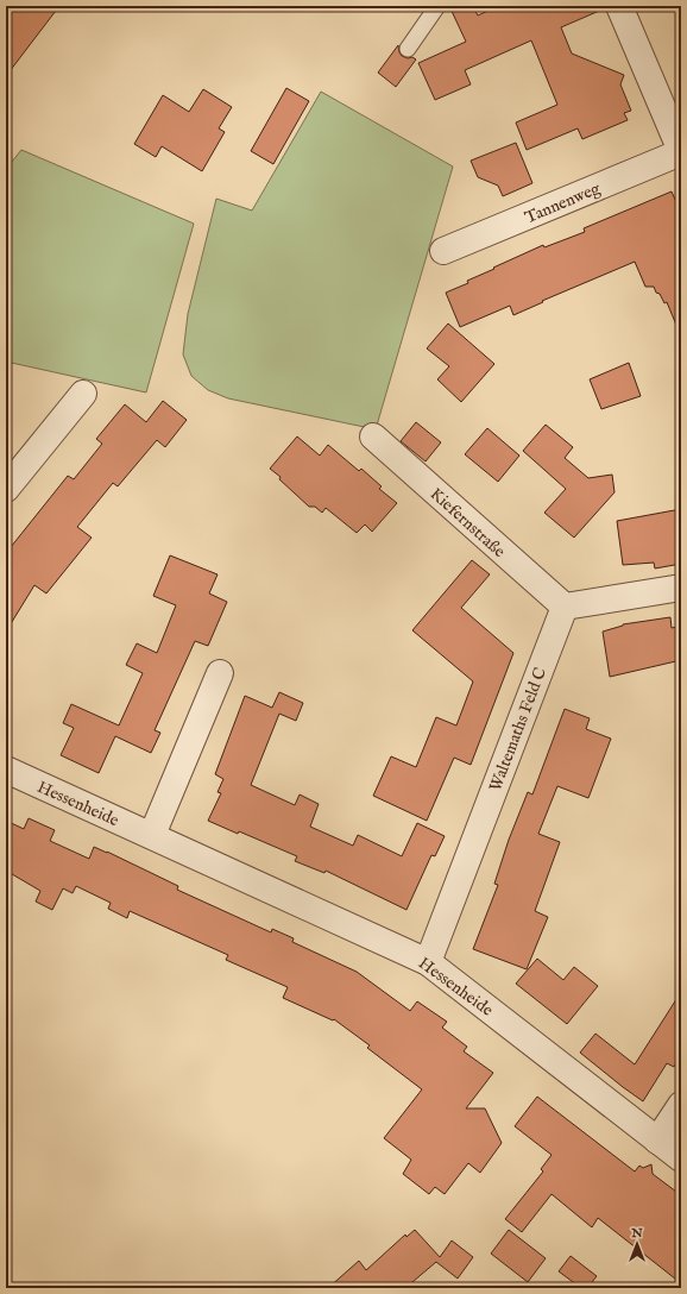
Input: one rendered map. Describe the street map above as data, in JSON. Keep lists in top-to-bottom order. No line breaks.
{"streets":{"street":["Tannenweg","Kiefernstraße","Waltemaths Feld C","Hessenheide"]},"crossings":[["Kiefernstraße","Waltemaths Feld C"],["Waltemaths Feld C","Hessenheide"]],"north":"top"}
